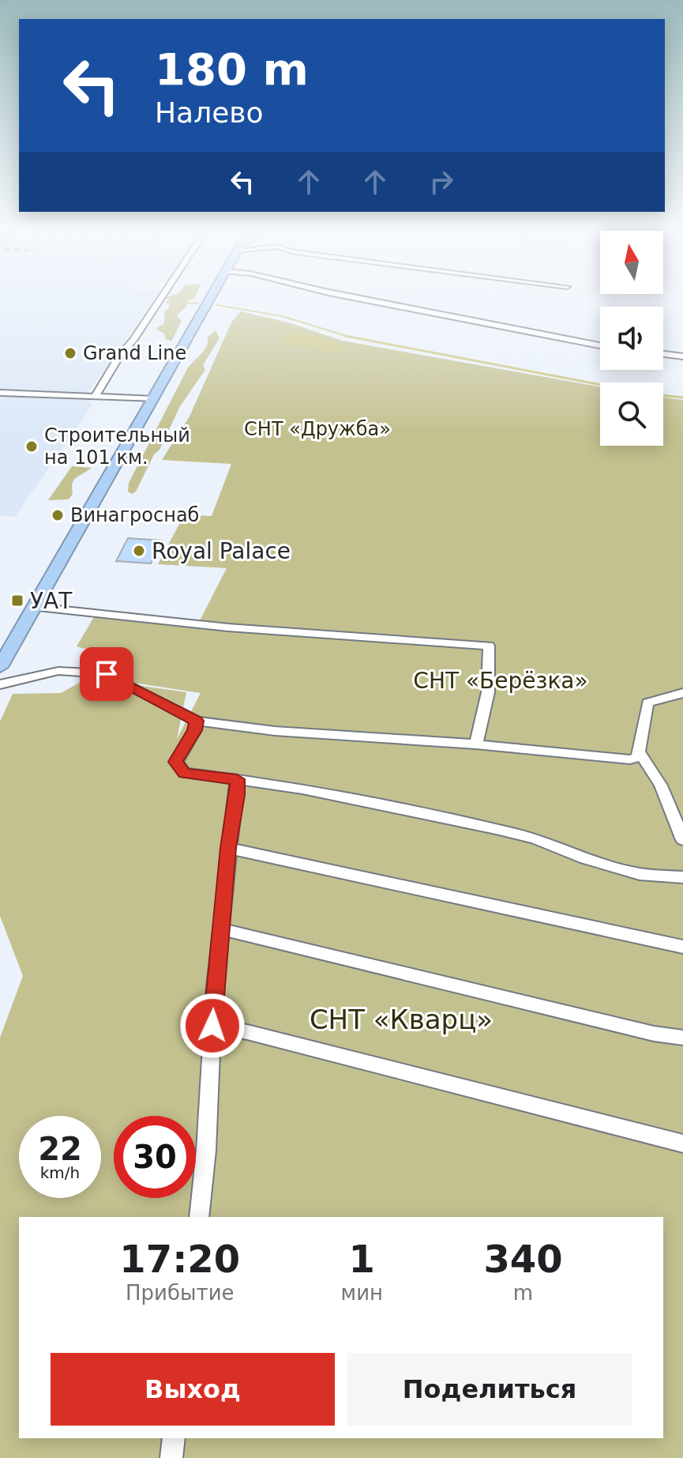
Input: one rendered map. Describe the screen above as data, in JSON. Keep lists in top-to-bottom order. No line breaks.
{"parks":["СНТ «Дружба»","СНТ «Берёзка»","СНТ «Кварц»"],"places":{"other":["Grand Line","Строительный на 101 км.","Винагроснаб","Royal Palace"],"transit":["УАТ"]},"north":"top","page":{"turn":["180 m","Налево"],"speed":"22 km/h","limit":"30","eta":["17:20","Прибытие","1","мин","340","m"],"buttons":["Выход","Поделиться"]}}
